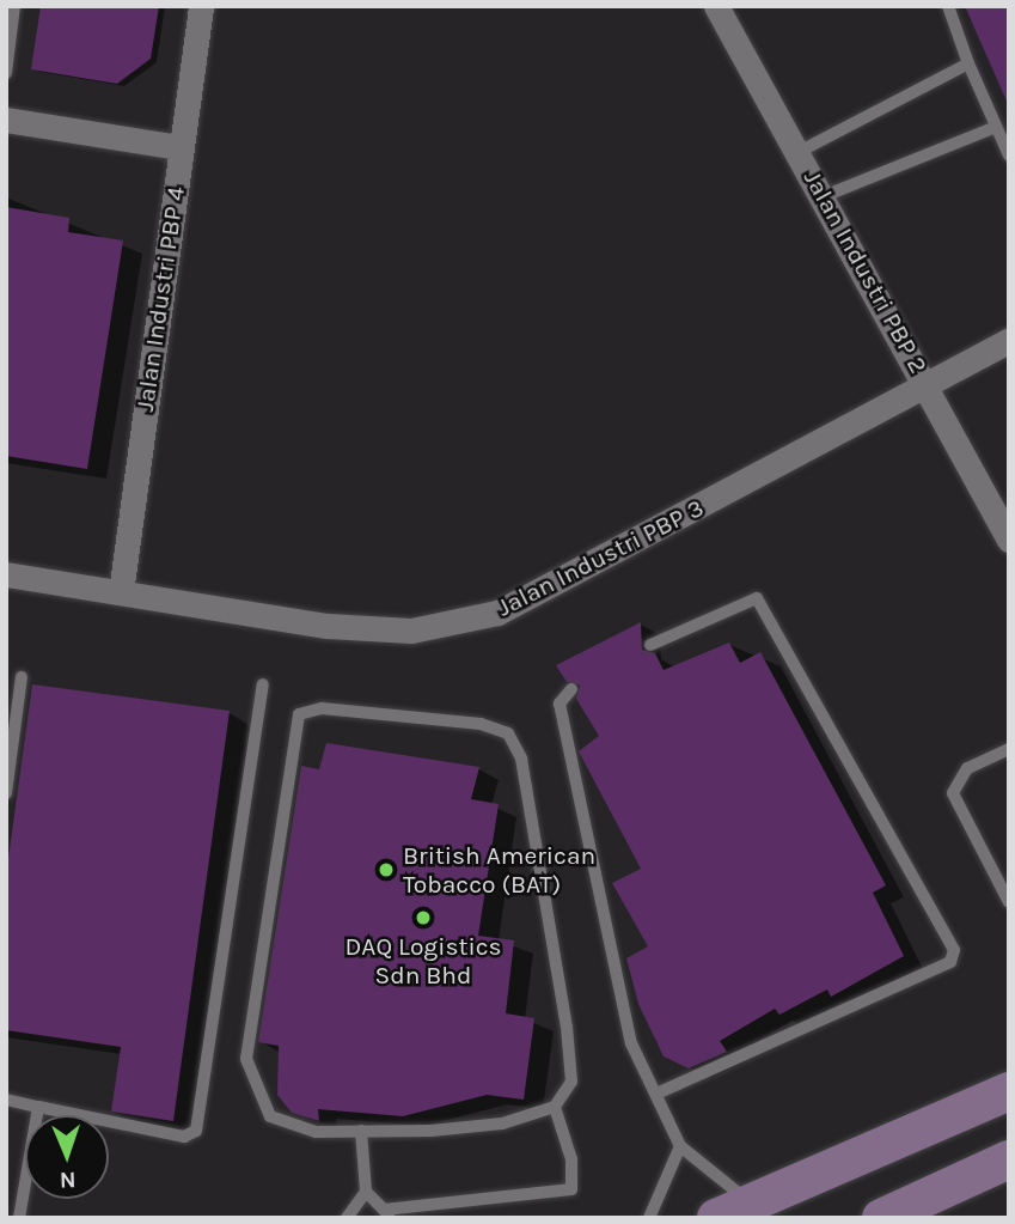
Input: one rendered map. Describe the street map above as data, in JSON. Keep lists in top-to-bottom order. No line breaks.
{"streets":{"street":["Jalan Industri PBP 2","Jalan Industri PBP 4","Jalan Industri PBP 3"]},"crossings":[["Jalan Industri PBP 2","Jalan Industri PBP 3"],["Jalan Industri PBP 4","Jalan Industri PBP 3"]],"places":["British American Tobacco (BAT)","DAQ Logistics Sdn Bhd"],"north":"bottom"}
